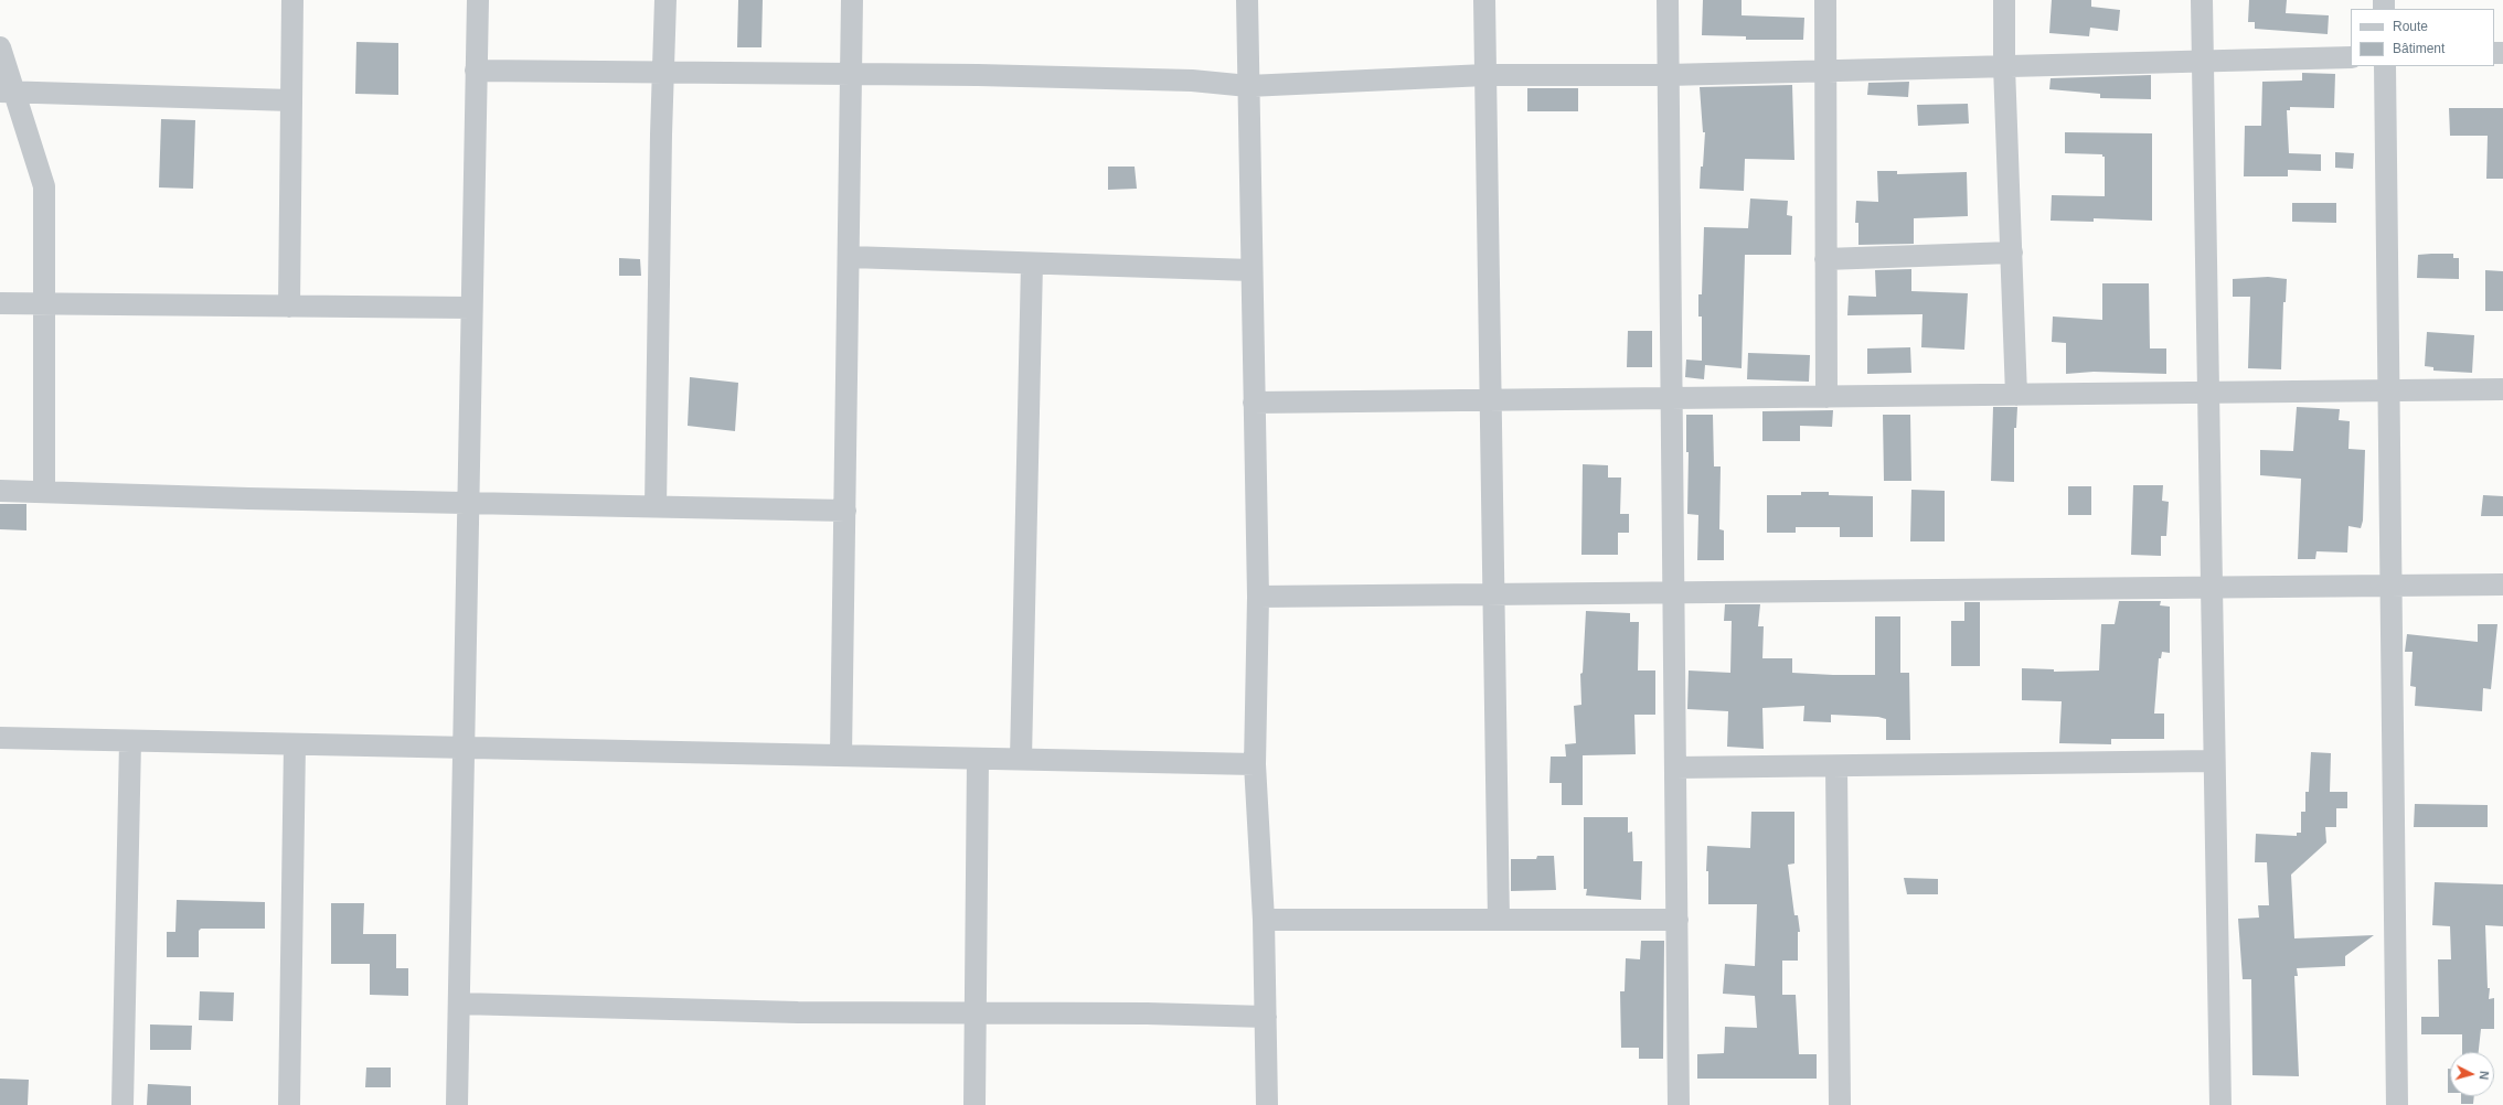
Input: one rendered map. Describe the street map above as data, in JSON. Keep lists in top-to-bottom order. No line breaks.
{"legend":["Route","Bâtiment"],"north":"right"}
